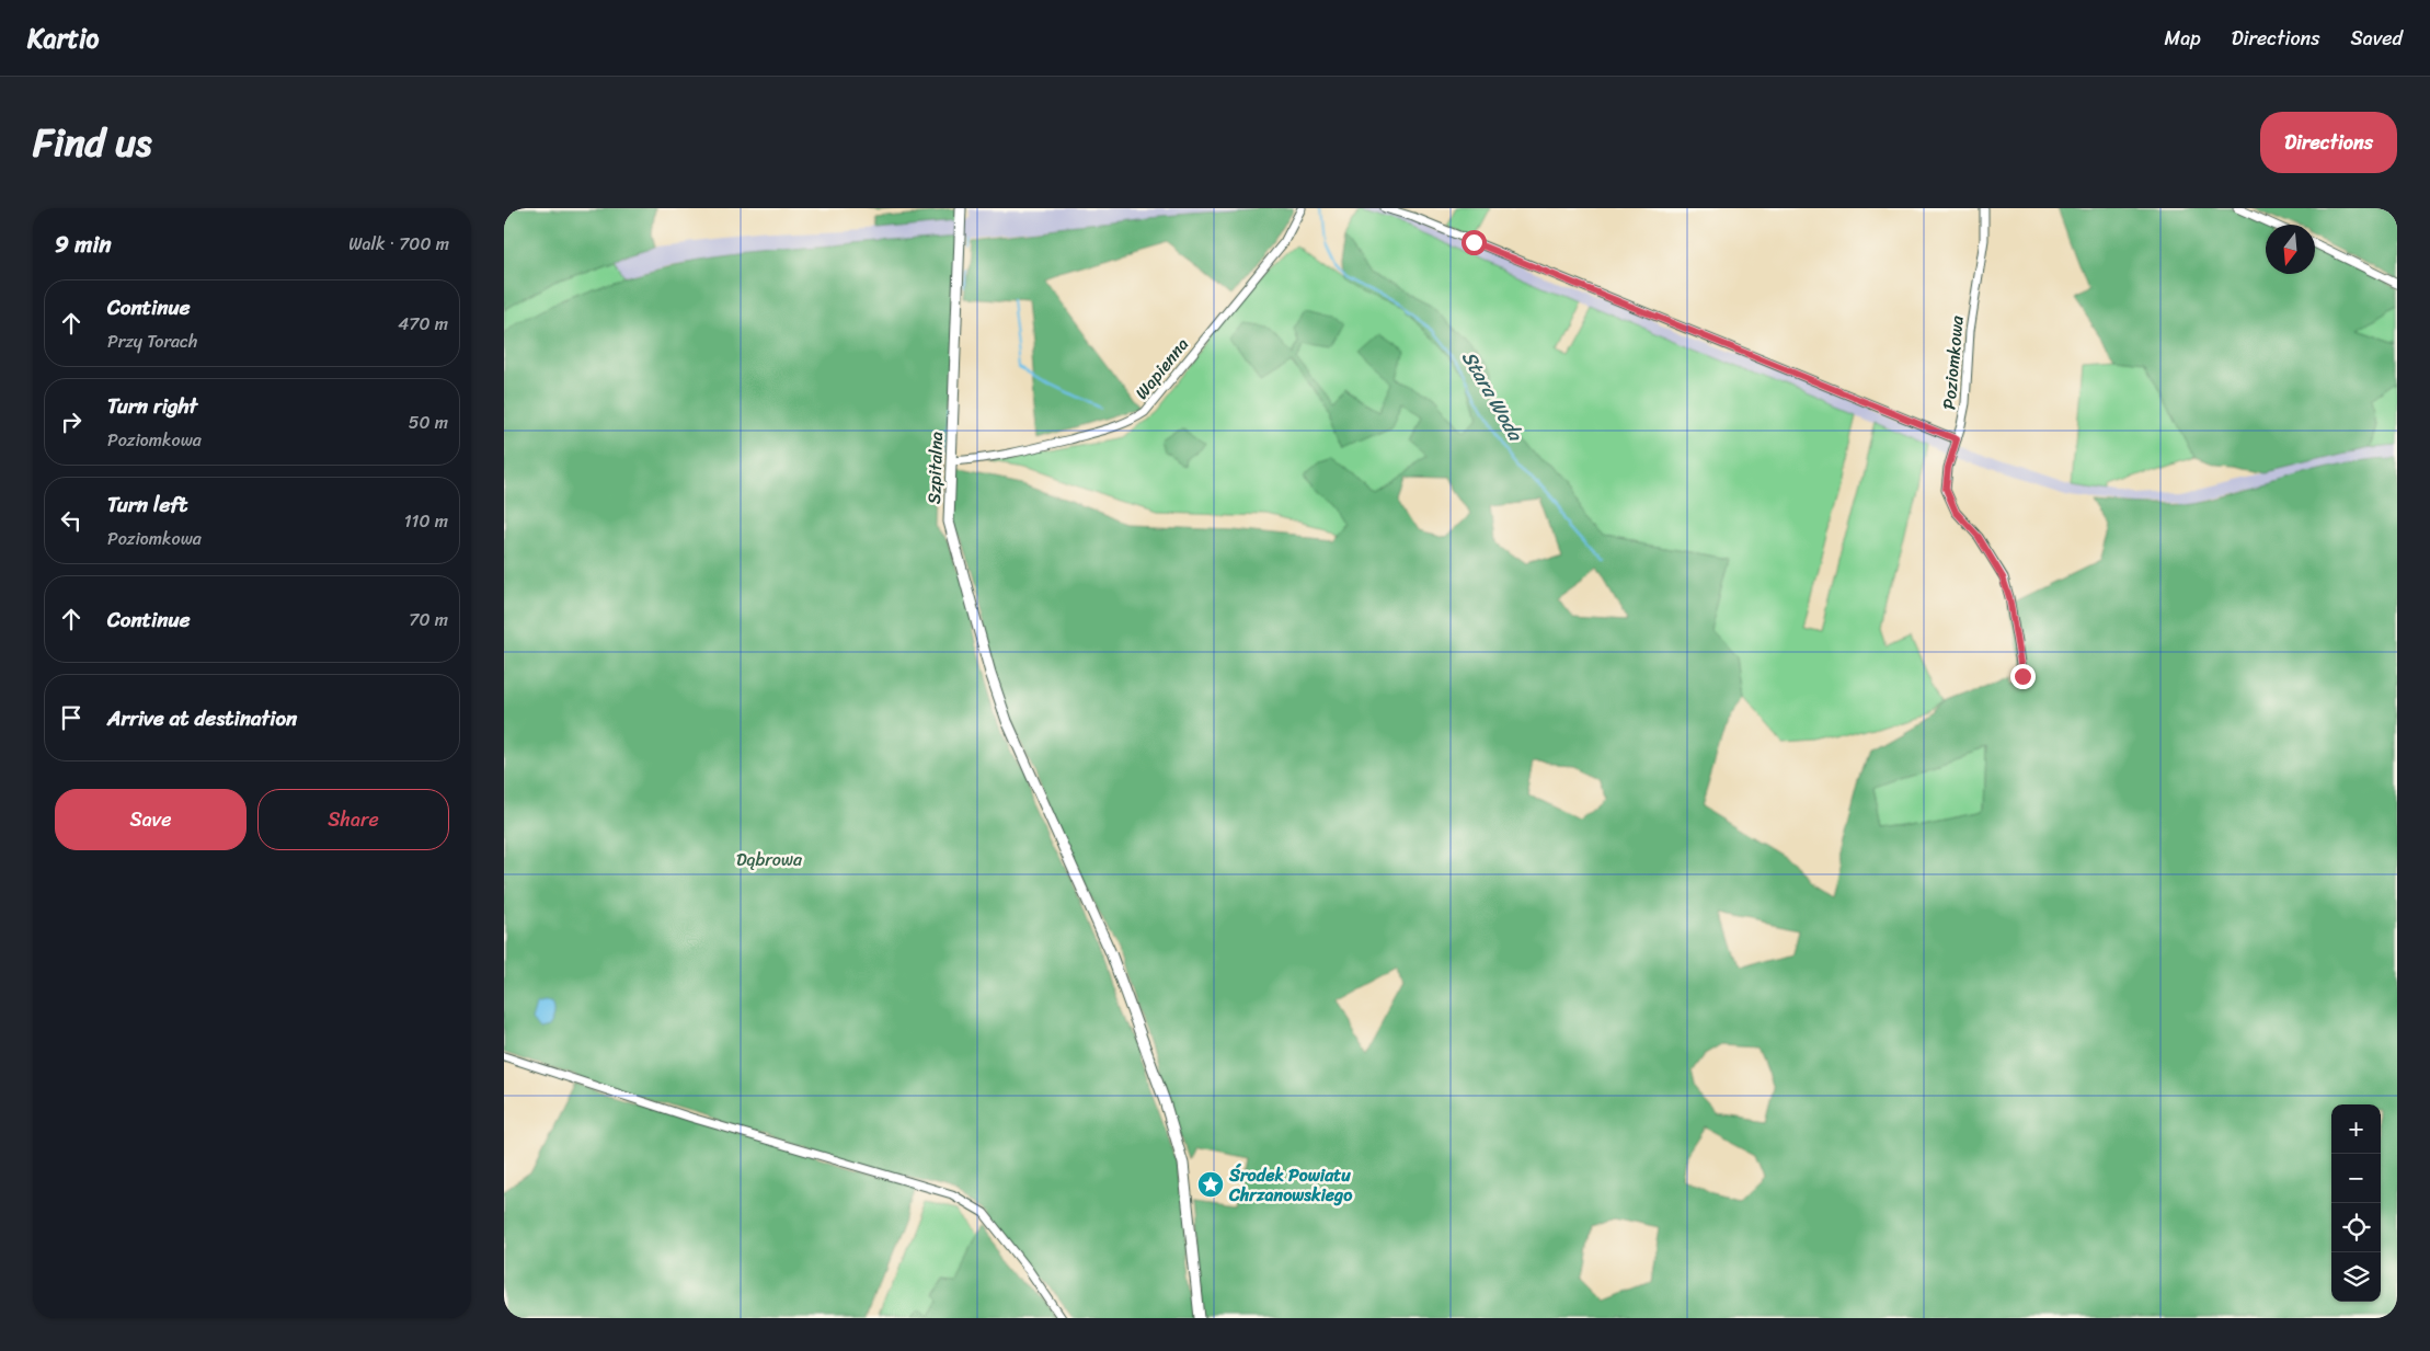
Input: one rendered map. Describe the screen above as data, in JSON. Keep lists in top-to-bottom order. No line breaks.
{"streets":{"main road":["Szpitalna"],"street":["Poziomkowa","Wapienna"]},"crossings":[["Wapienna","Szpitalna"]],"water":["Stara Woda"],"parks":["Dąbrowa"],"places":{"place":["Środek Powiatu Chrzanowskiego"]},"north":"bottom","page":{"header":"Kartio","nav":["Map","Directions","Saved"],"title":"Find us","buttons":["Directions",["Save","Share"]],"heading":["9 min","Walk · 700 m"],"list":[["Continue","Przy Torach","470 m"],["Turn right","Poziomkowa","50 m"],["Turn left","Poziomkowa","110 m"],["Continue","70 m"],"Arrive at destination"],"map_buttons":["+","−"]}}
